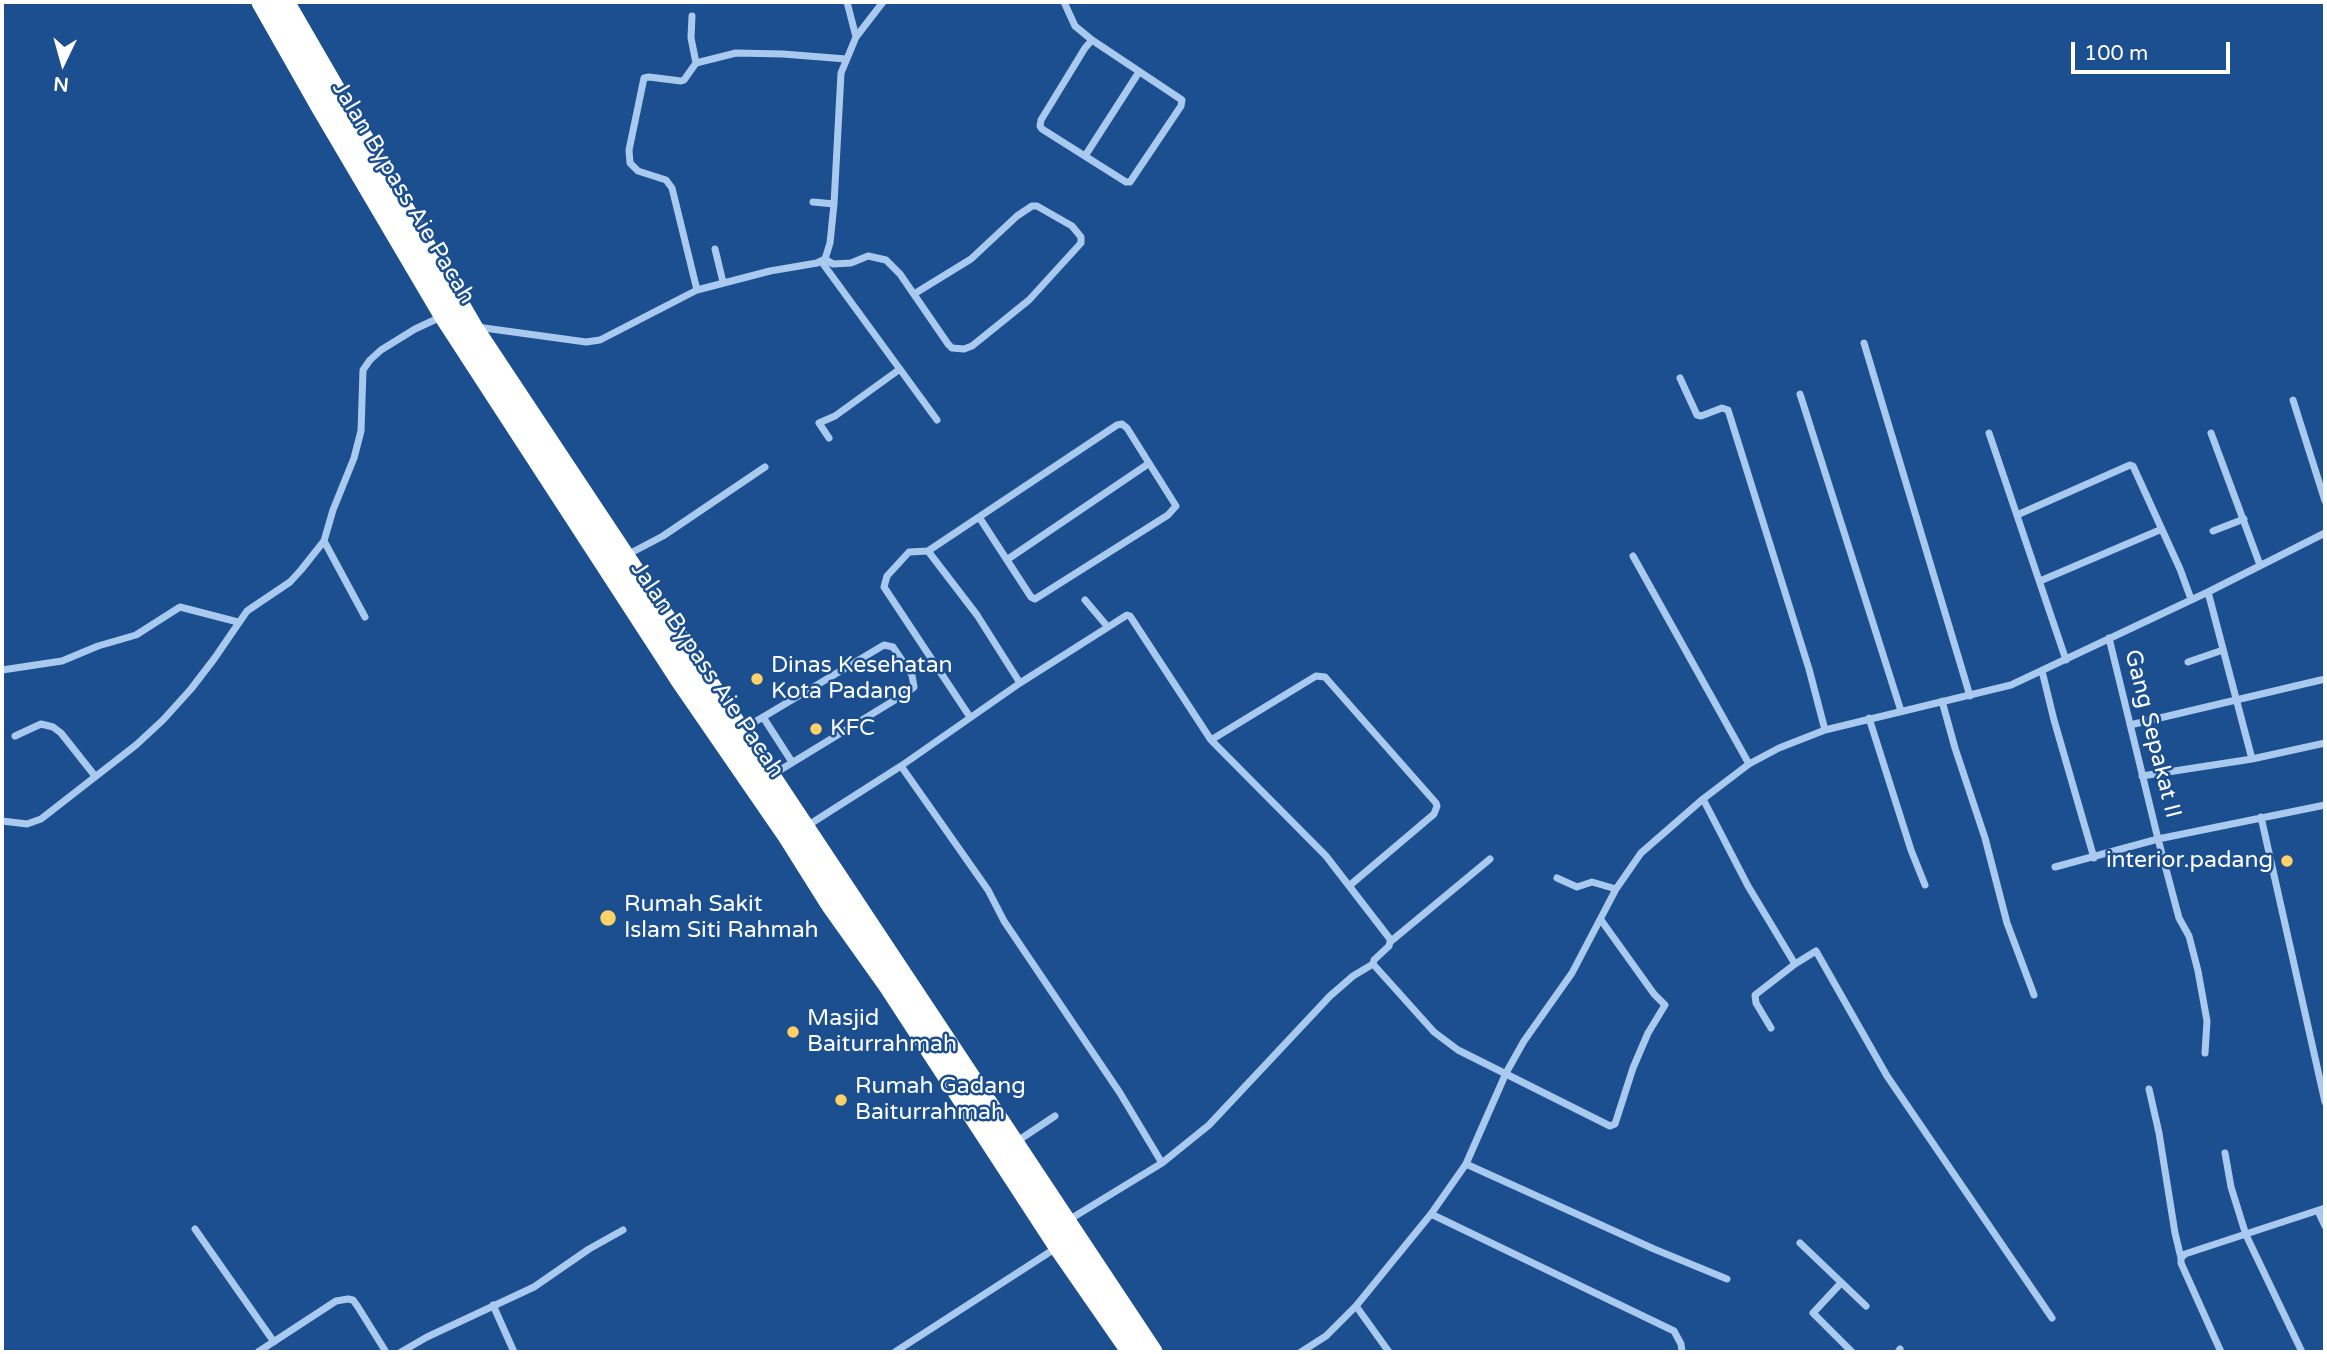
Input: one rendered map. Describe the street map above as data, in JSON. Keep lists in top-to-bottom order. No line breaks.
{"streets":{"highway":["Jalan Bypass Aie Pacah"],"street":["Gang Sepakat II"]},"places":["Dinas Kesehatan Kota Padang","KFC","interior.padang","Rumah Sakit Islam Siti Rahmah","Masjid Baiturrahmah","Rumah Gadang Baiturrahmah"],"scale_bar":"100 m","north":"bottom"}
